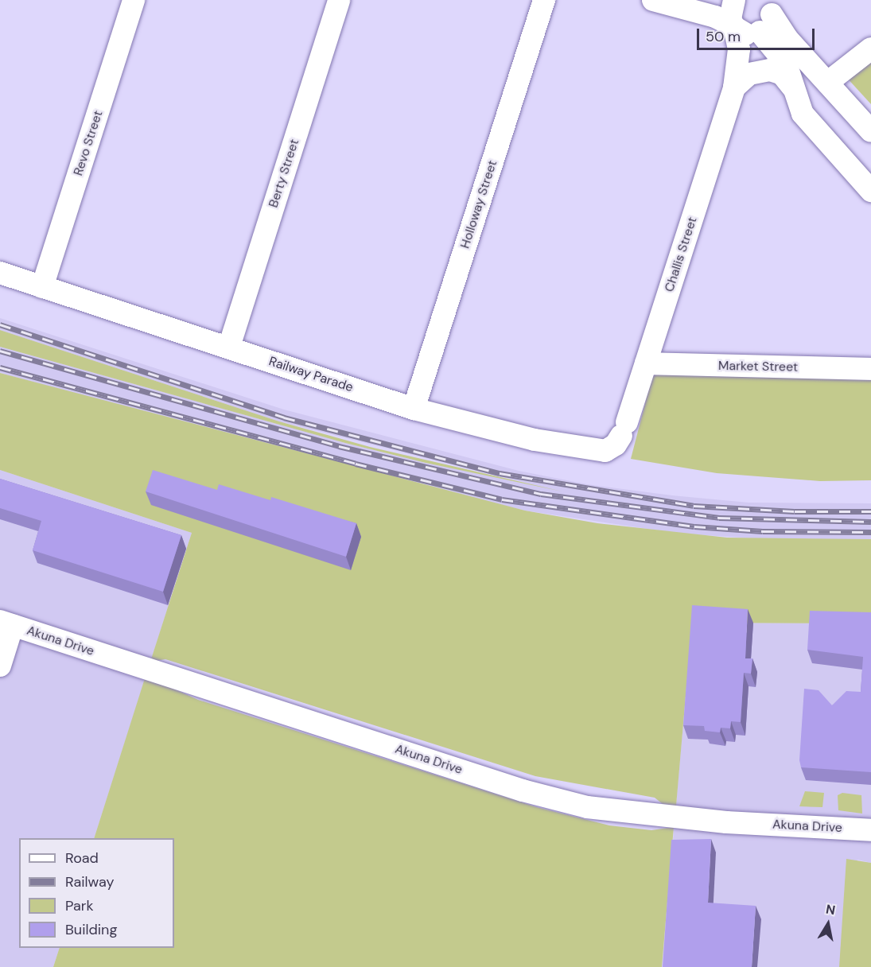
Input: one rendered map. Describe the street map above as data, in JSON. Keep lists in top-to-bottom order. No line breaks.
{"streets":{"street":["Revo Street","Berty Street","Holloway Street","Challis Street","Market Street","Railway Parade","Akuna Drive"]},"crossings":[["Revo Street","Railway Parade"],["Berty Street","Railway Parade"],["Holloway Street","Railway Parade"],["Challis Street","Market Street"],["Challis Street","Railway Parade"]],"legend":["Road","Railway","Park","Building"],"scale_bar":"50 m","north":"top"}
